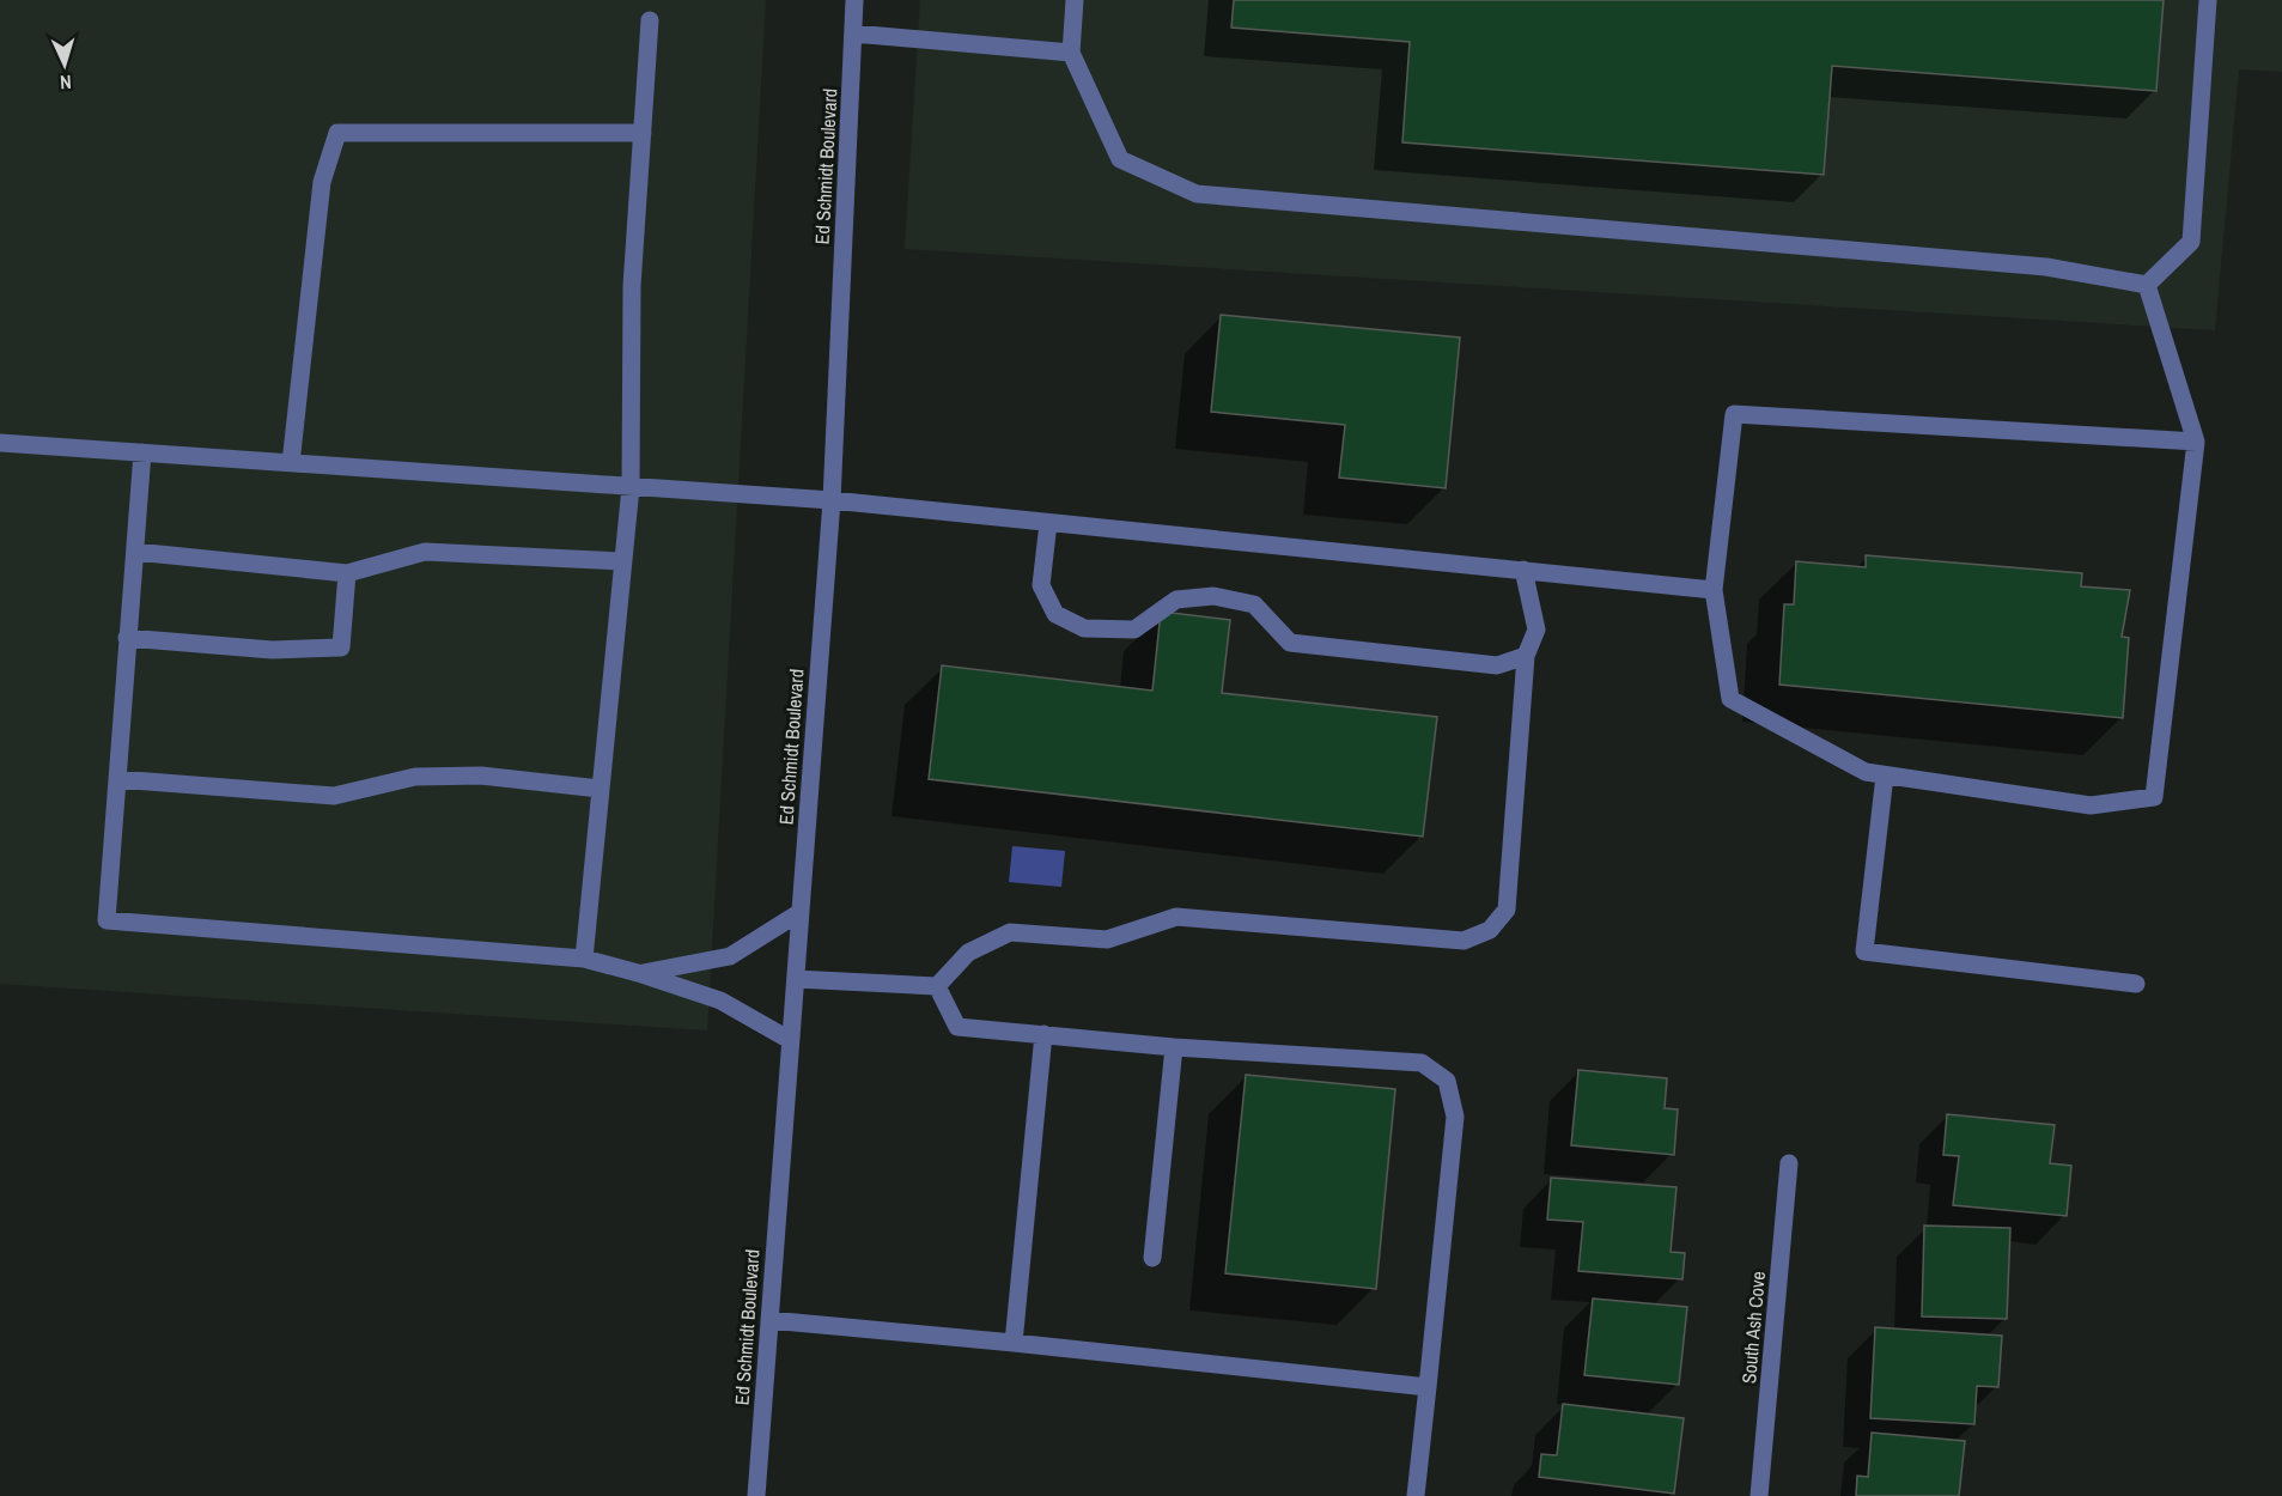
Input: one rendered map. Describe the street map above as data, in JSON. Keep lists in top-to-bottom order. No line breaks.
{"streets":{"street":["Ed Schmidt Boulevard","South Ash Cove"]},"north":"bottom"}
